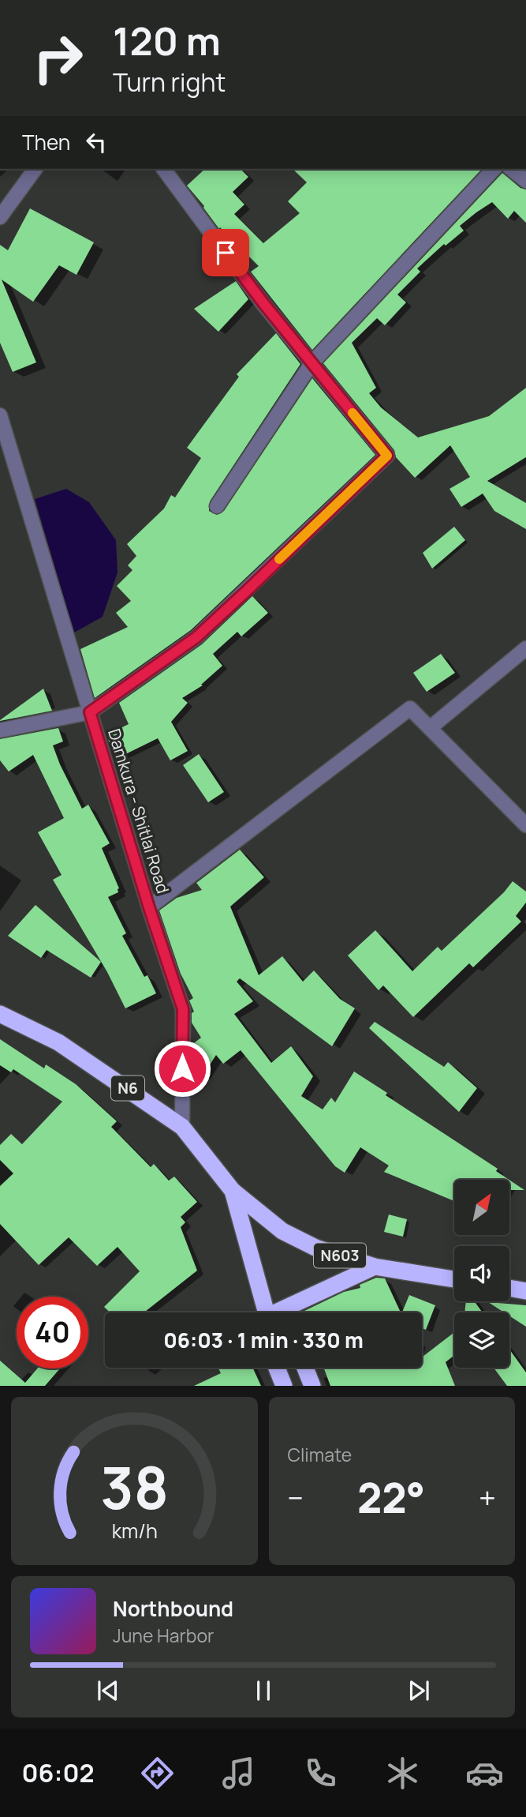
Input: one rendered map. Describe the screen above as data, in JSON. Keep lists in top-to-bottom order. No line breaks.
{"streets":{"highway":["N6","N603"],"street":["Damkura - Shitlai Road"]},"crossings":[["Damkura - Shitlai Road","N6"],["N6","N603"]],"north":"top right","page":{"turn":["120 m","Turn right"],"then":"Then","limit":"40","trip":"06:03 · 1 min · 330 m","tile":"Climate","heat":["−","22°","+"],"song":["Northbound","June Harbor"],"tabs":"06:02","gauge":["38","km/h"]}}
